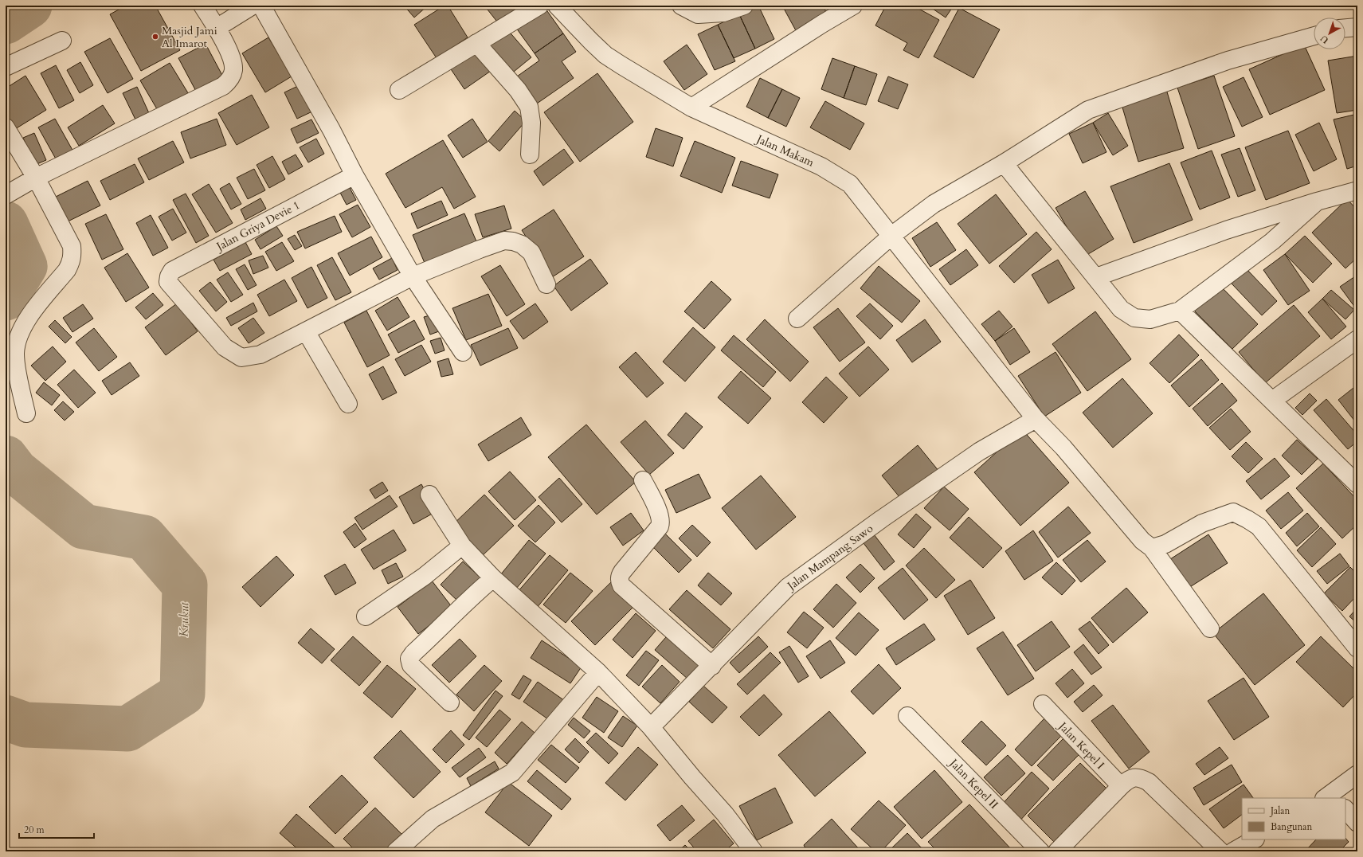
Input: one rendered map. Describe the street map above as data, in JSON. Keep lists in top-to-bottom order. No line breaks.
{"streets":{"street":["Jalan Makam","Jalan Griya Devie 1","Jalan Mampang Sawo","Jalan Kepel I","Jalan Kepel II"]},"crossings":[["Jalan Makam","Jalan Mampang Sawo"]],"water":["Krukut"],"places":["Masjid Jami Al Imarot"],"legend":["Jalan","Bangunan"],"scale_bar":"20 m","north":"bottom left"}
